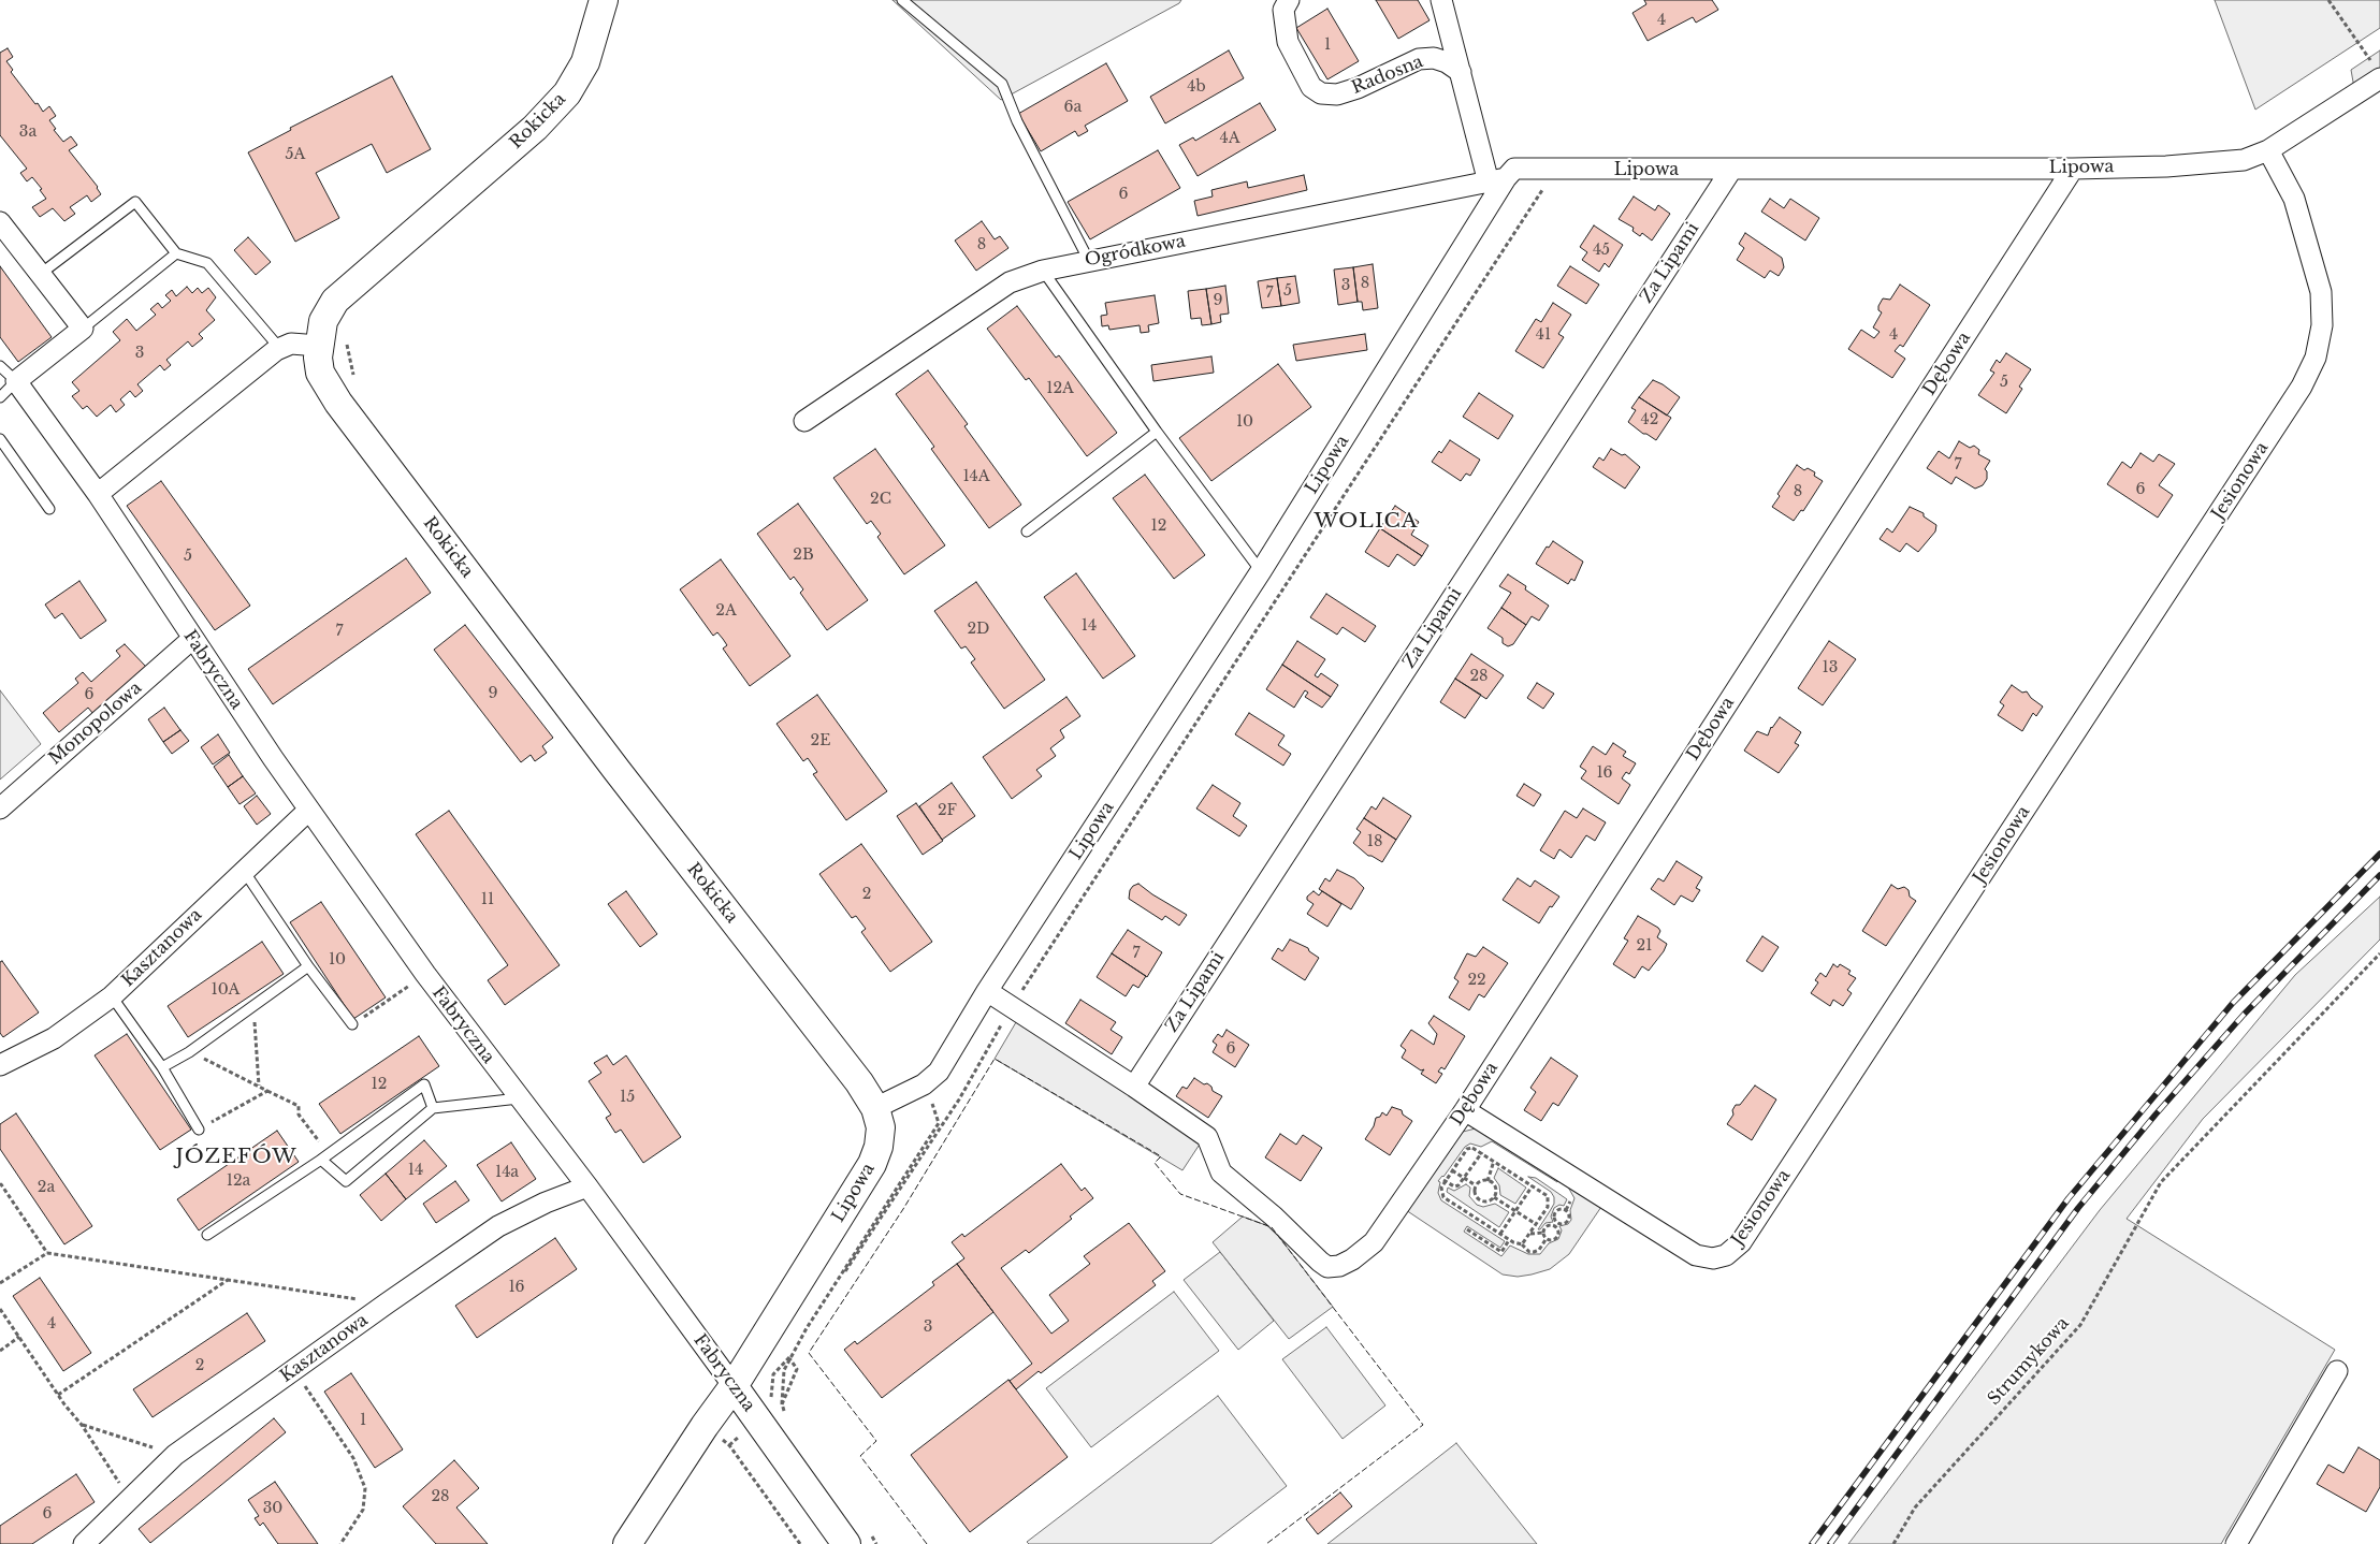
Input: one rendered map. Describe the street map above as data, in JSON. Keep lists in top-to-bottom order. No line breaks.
{"streets":{"main road":["Rokicka","Lipowa","Fabryczna"],"street":["Radosna","Ogródkowa","Za Lipami","Dębowa","Jesionowa","Monopolowa","Kasztanowa"],"path":["Strumykowa"]},"crossings":[["Rokicka","Lipowa"],["Lipowa","Ogródkowa"],["Lipowa","Za Lipami"],["Lipowa","Dębowa"],["Lipowa","Jesionowa"],["Lipowa","Fabryczna"],["Za Lipami","Dębowa"],["Dębowa","Jesionowa"],["Fabryczna","Monopolowa"],["Fabryczna","Kasztanowa"]],"districts":["WOLICA","JÓZEFÓW"],"house_numbers":["4","1","4b","6a","3a","4A","5A","6","8","45","8","3","5","7","9","41","4","3","5","12A","42","10","7","14A","6","8","2C","12","2B","5","2A","14","2D","7","13","28","9","6","2E","16","2F","18","2","11","21","7","10","22","10A","6","12","15","14","14a","12a","2a","16","4","3","2","1","28","30","6"]}
